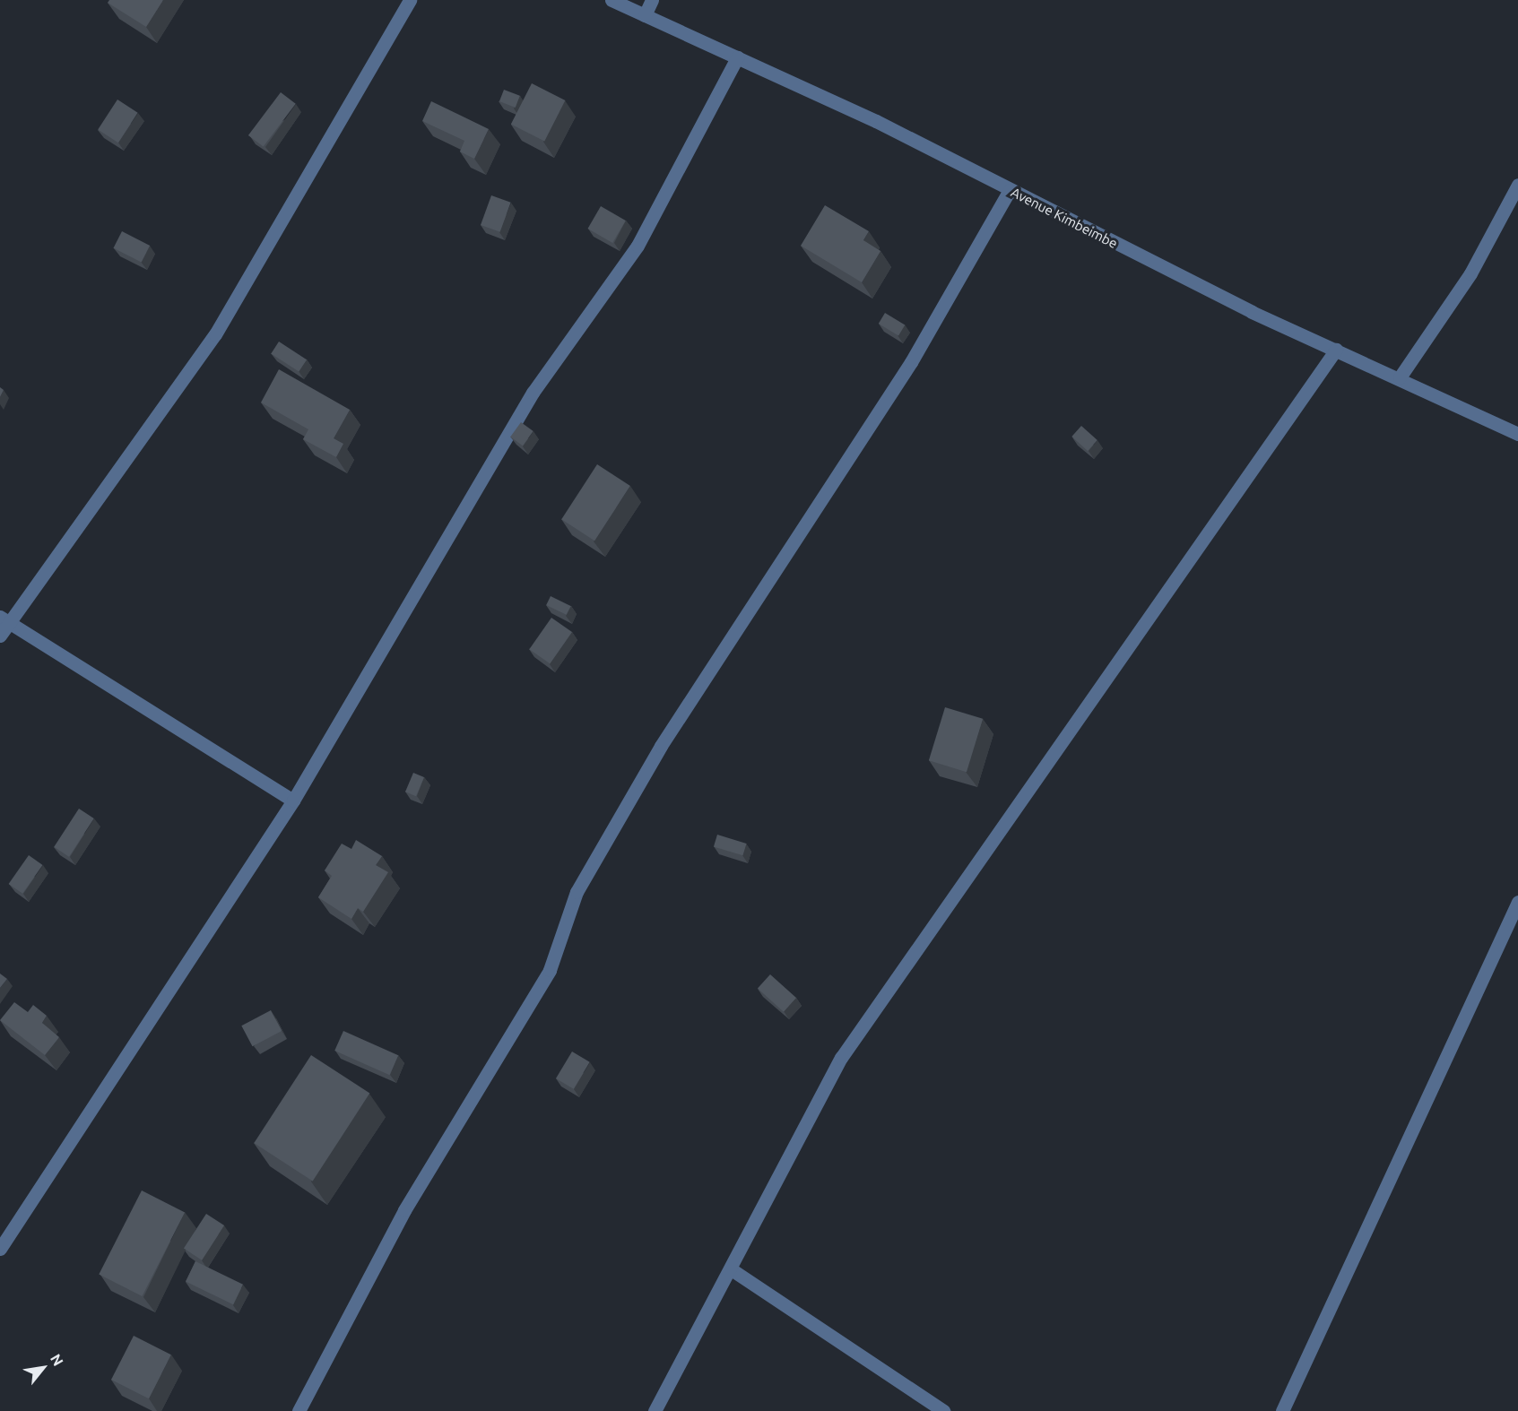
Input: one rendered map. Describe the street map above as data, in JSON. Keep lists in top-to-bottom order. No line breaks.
{"streets":{"street":["Avenue Kimbeimbe"]},"north":"top right"}
